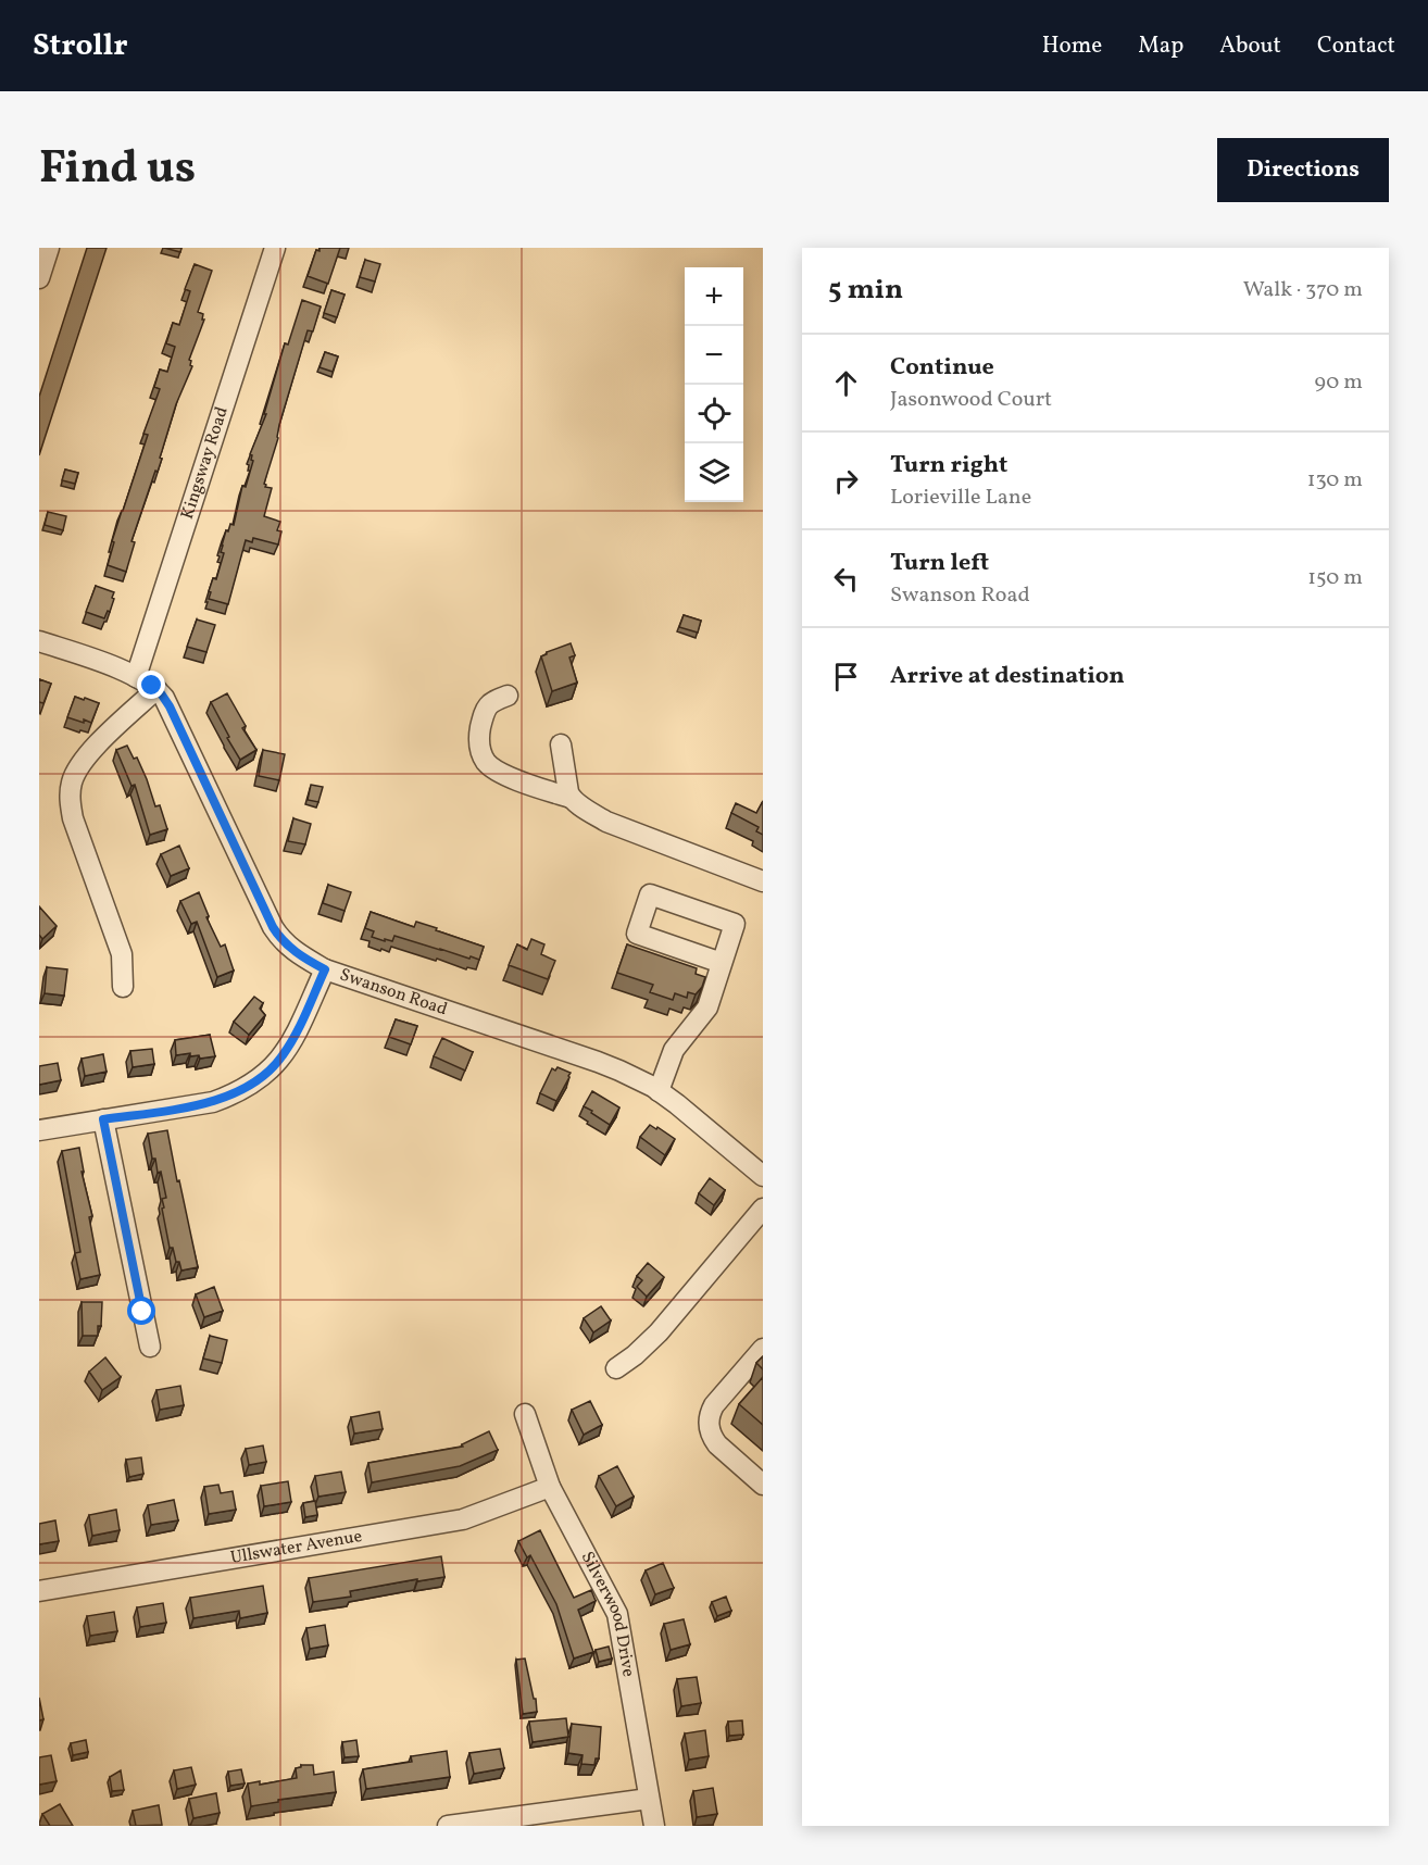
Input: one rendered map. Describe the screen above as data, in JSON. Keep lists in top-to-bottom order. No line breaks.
{"streets":{"street":["Kingsway Road","Swanson Road","Ullswater Avenue","Silverwood Drive"]},"crossings":[["Kingsway Road","Swanson Road"],["Ullswater Avenue","Silverwood Drive"]],"page":{"header":"Strollr","nav":["Home","Map","About","Contact"],"title":"Find us","buttons":"Directions","heading":["5 min","Walk · 370 m"],"map_buttons":["+","−"],"list":[["Continue","Jasonwood Court","90 m"],["Turn right","Lorieville Lane","130 m"],["Turn left","Swanson Road","150 m"],"Arrive at destination"]}}
